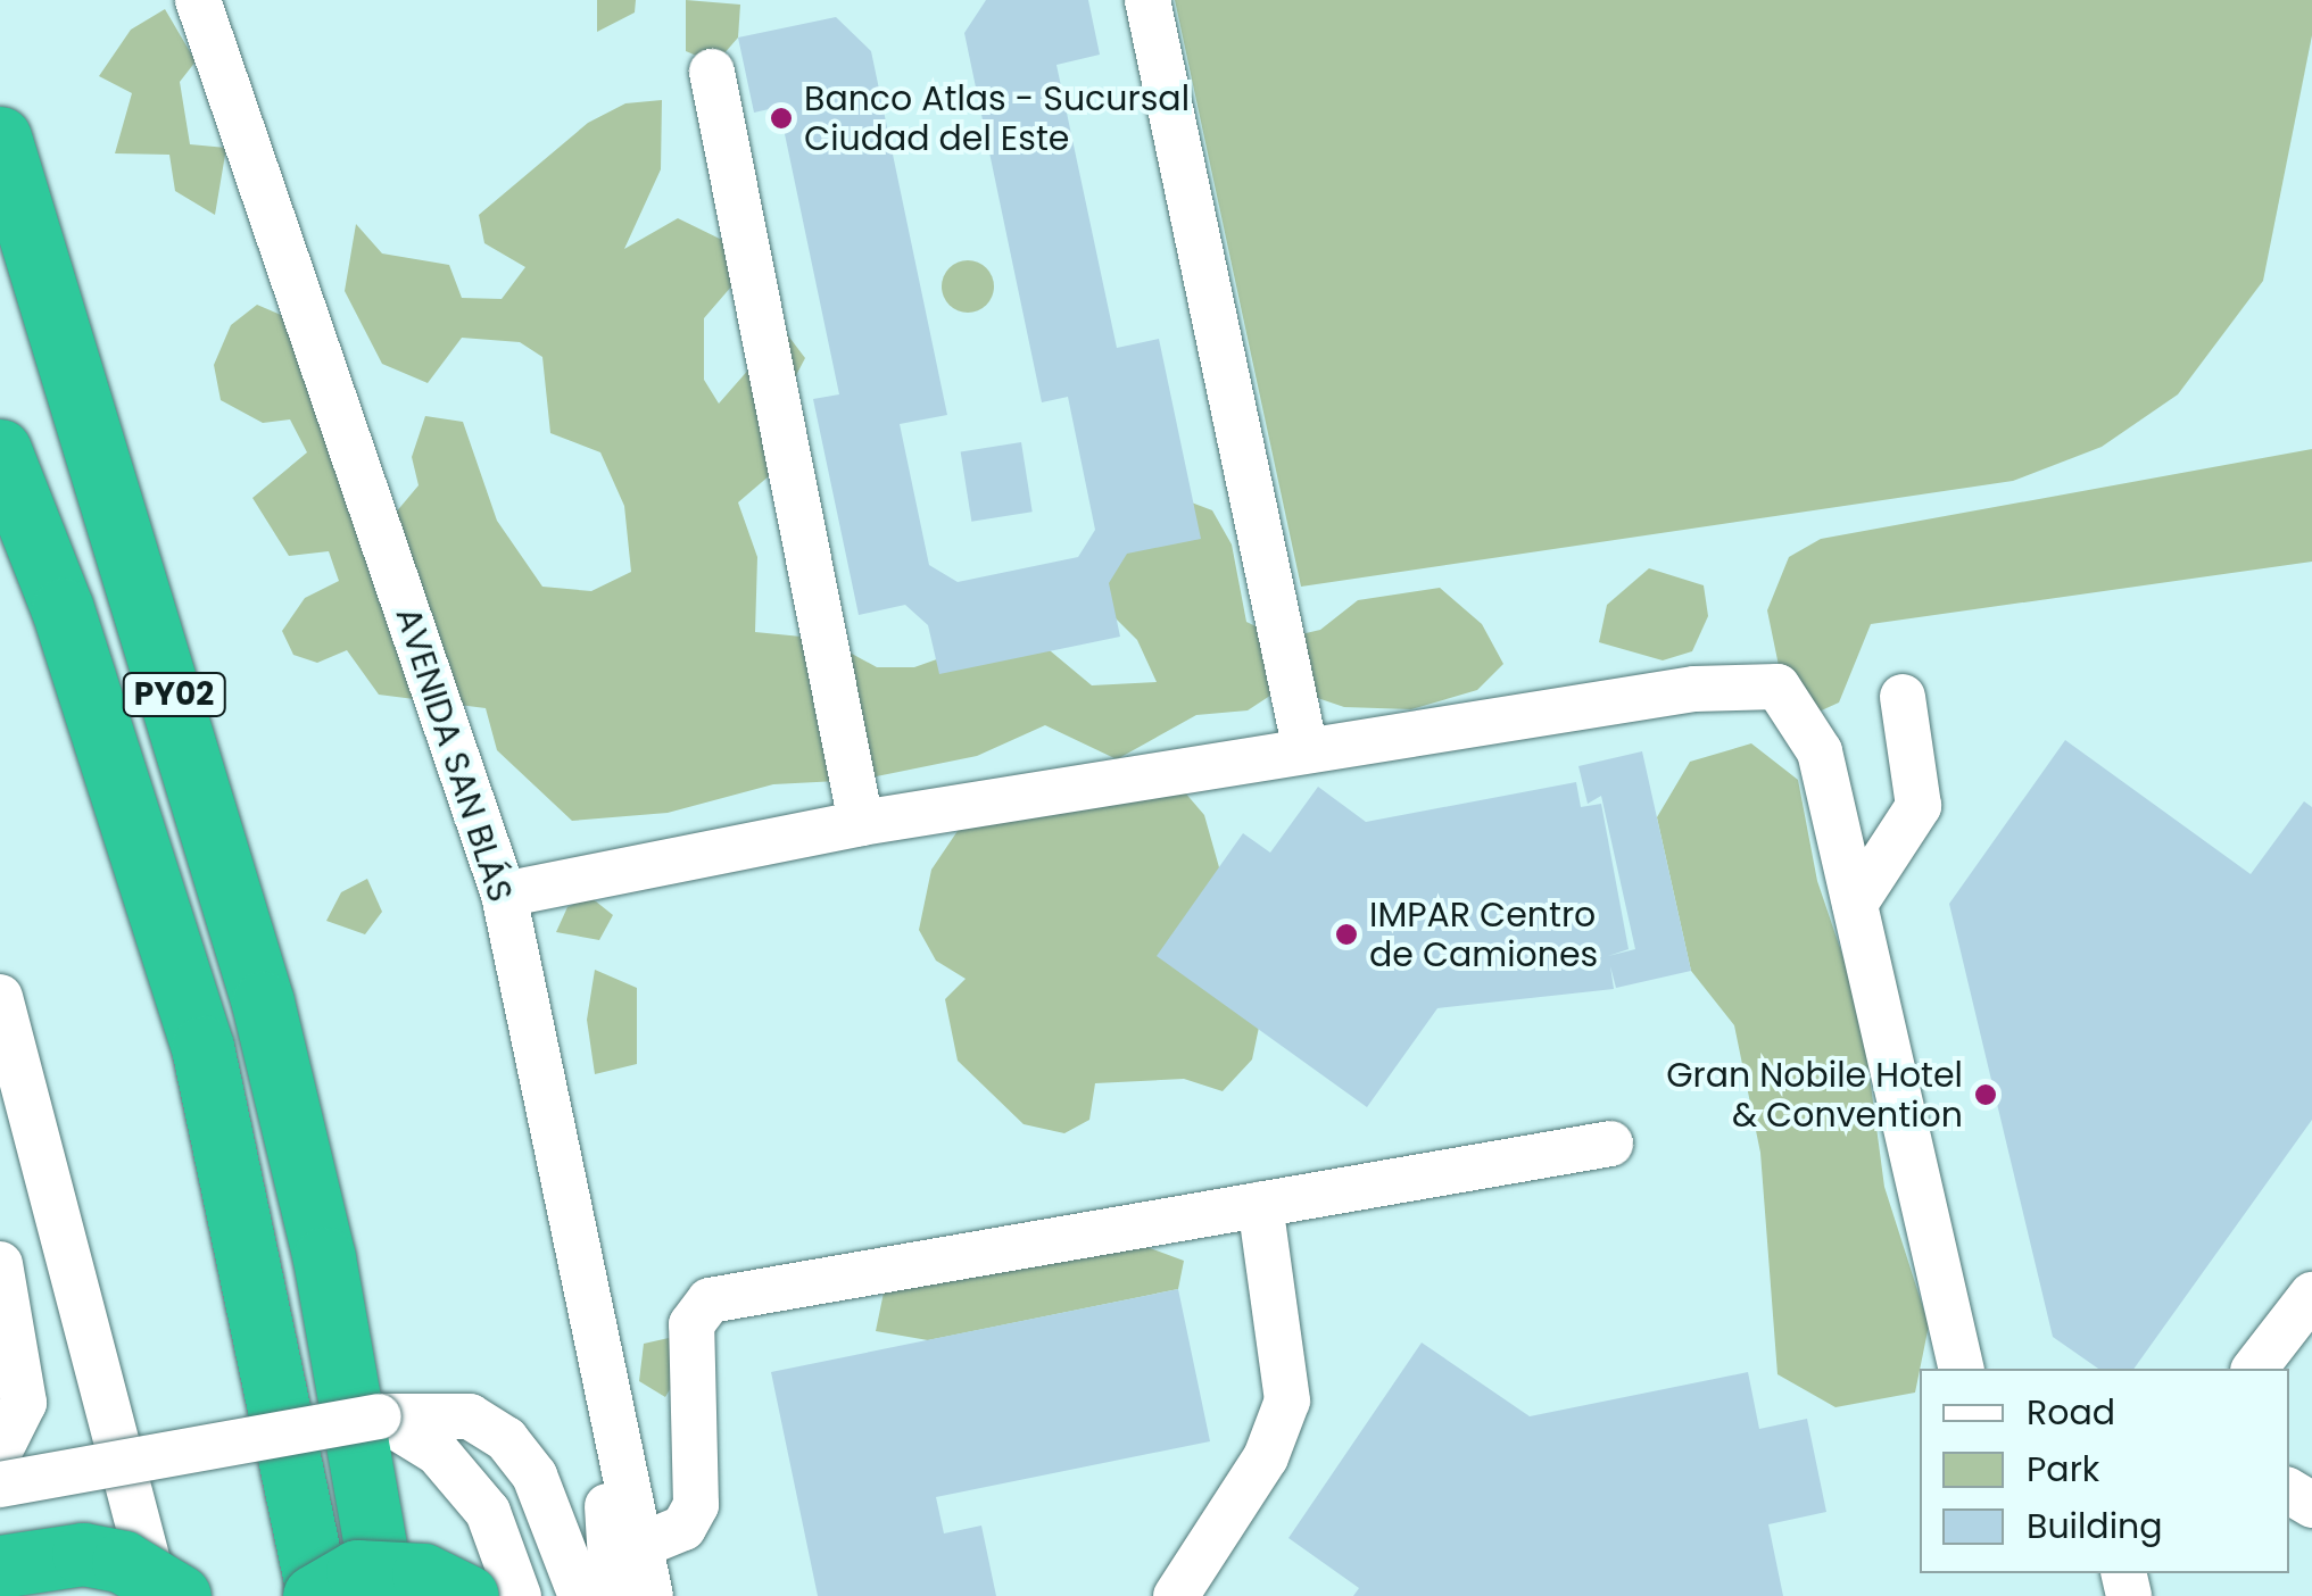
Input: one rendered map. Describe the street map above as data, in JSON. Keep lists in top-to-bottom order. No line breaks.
{"streets":{"highway":["PY02"],"street":["AVENIDA SAN BLÁS"]},"places":["Banco Atlas - Sucursal Ciudad del Este","IMPAR Centro de Camiones","Gran Nobile Hotel & Convention"],"legend":["Road","Park","Building"]}
